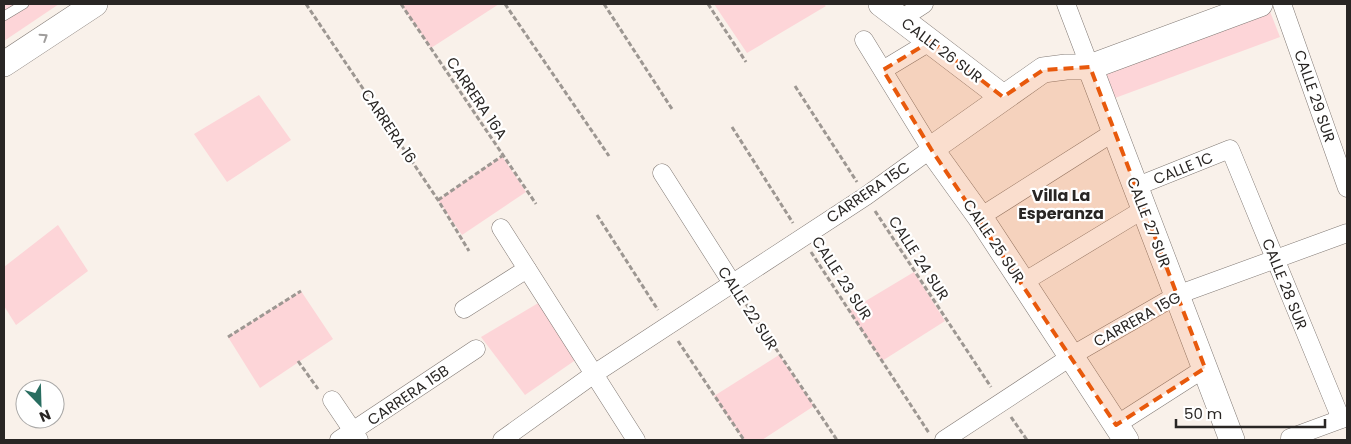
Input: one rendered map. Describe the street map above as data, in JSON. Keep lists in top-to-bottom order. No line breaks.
{"streets":{"street":["CALLE 26 SUR","CALLE 29 SUR","CALLE 1C","CARRERA 15C","CALLE 27 SUR","CALLE 25 SUR","CALLE 28 SUR","CALLE 22 SUR","CARRERA 15G","CARRERA 15B"],"path":["CARRERA 16A","CARRERA 16","CALLE 24 SUR","CALLE 23 SUR"]},"crossings":[["CALLE 26 SUR","CARRERA 15C"],["CALLE 1C","CALLE 27 SUR"],["CALLE 1C","CALLE 25 SUR"],["CALLE 1C","CALLE 28 SUR"],["CARRERA 15C","CALLE 27 SUR"],["CARRERA 15C","CALLE 25 SUR"],["CARRERA 15C","CALLE 24 SUR"],["CARRERA 15C","CALLE 23 SUR"],["CARRERA 15C","CALLE 22 SUR"],["CALLE 27 SUR","CARRERA 15G"],["CALLE 25 SUR","CARRERA 15G"],["CALLE 24 SUR","CARRERA 15G"],["CALLE 28 SUR","CARRERA 15G"]],"districts":["Villa La Esperanza"],"scale_bar":"50 m","north":"bottom right"}
